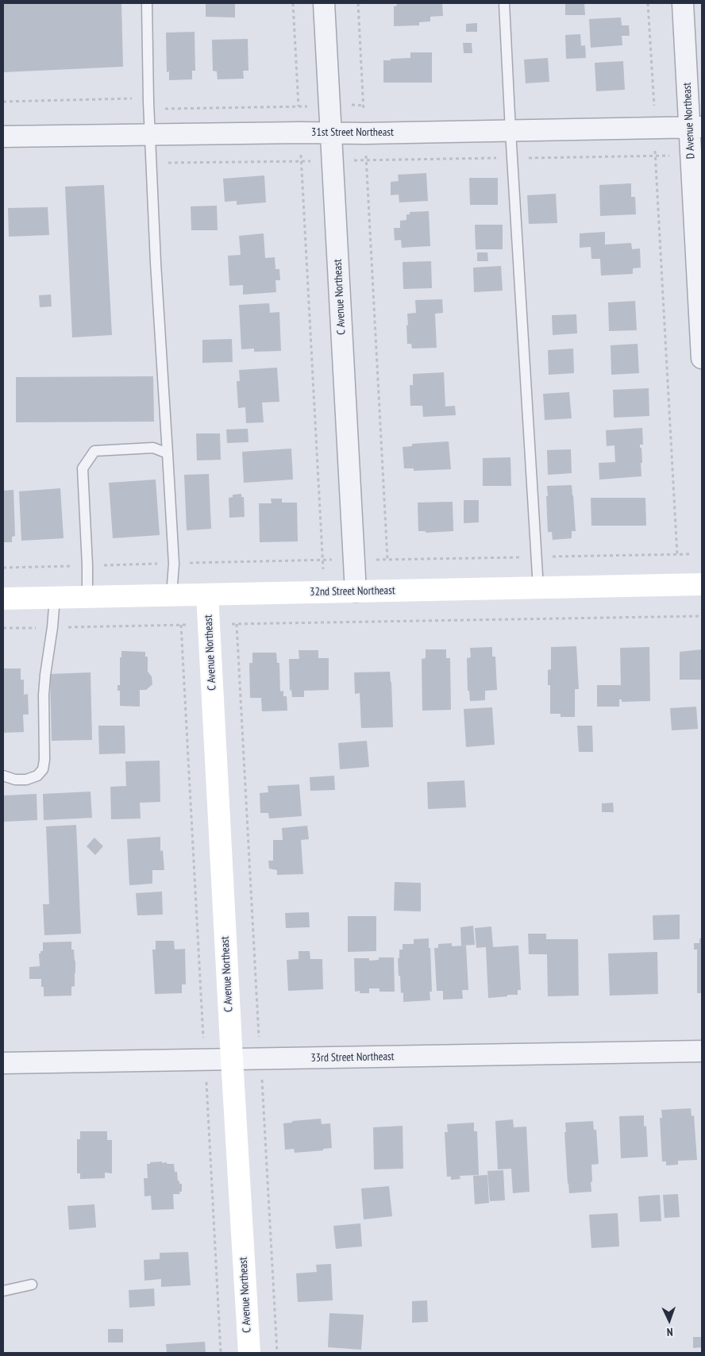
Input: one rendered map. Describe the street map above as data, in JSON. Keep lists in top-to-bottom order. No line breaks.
{"streets":{"street":["D Avenue Northeast","31st Street Northeast","C Avenue Northeast","32nd Street Northeast","33rd Street Northeast"]},"crossings":[["D Avenue Northeast","31st Street Northeast"],["31st Street Northeast","C Avenue Northeast"],["C Avenue Northeast","32nd Street Northeast"],["C Avenue Northeast","33rd Street Northeast"]],"north":"bottom"}
